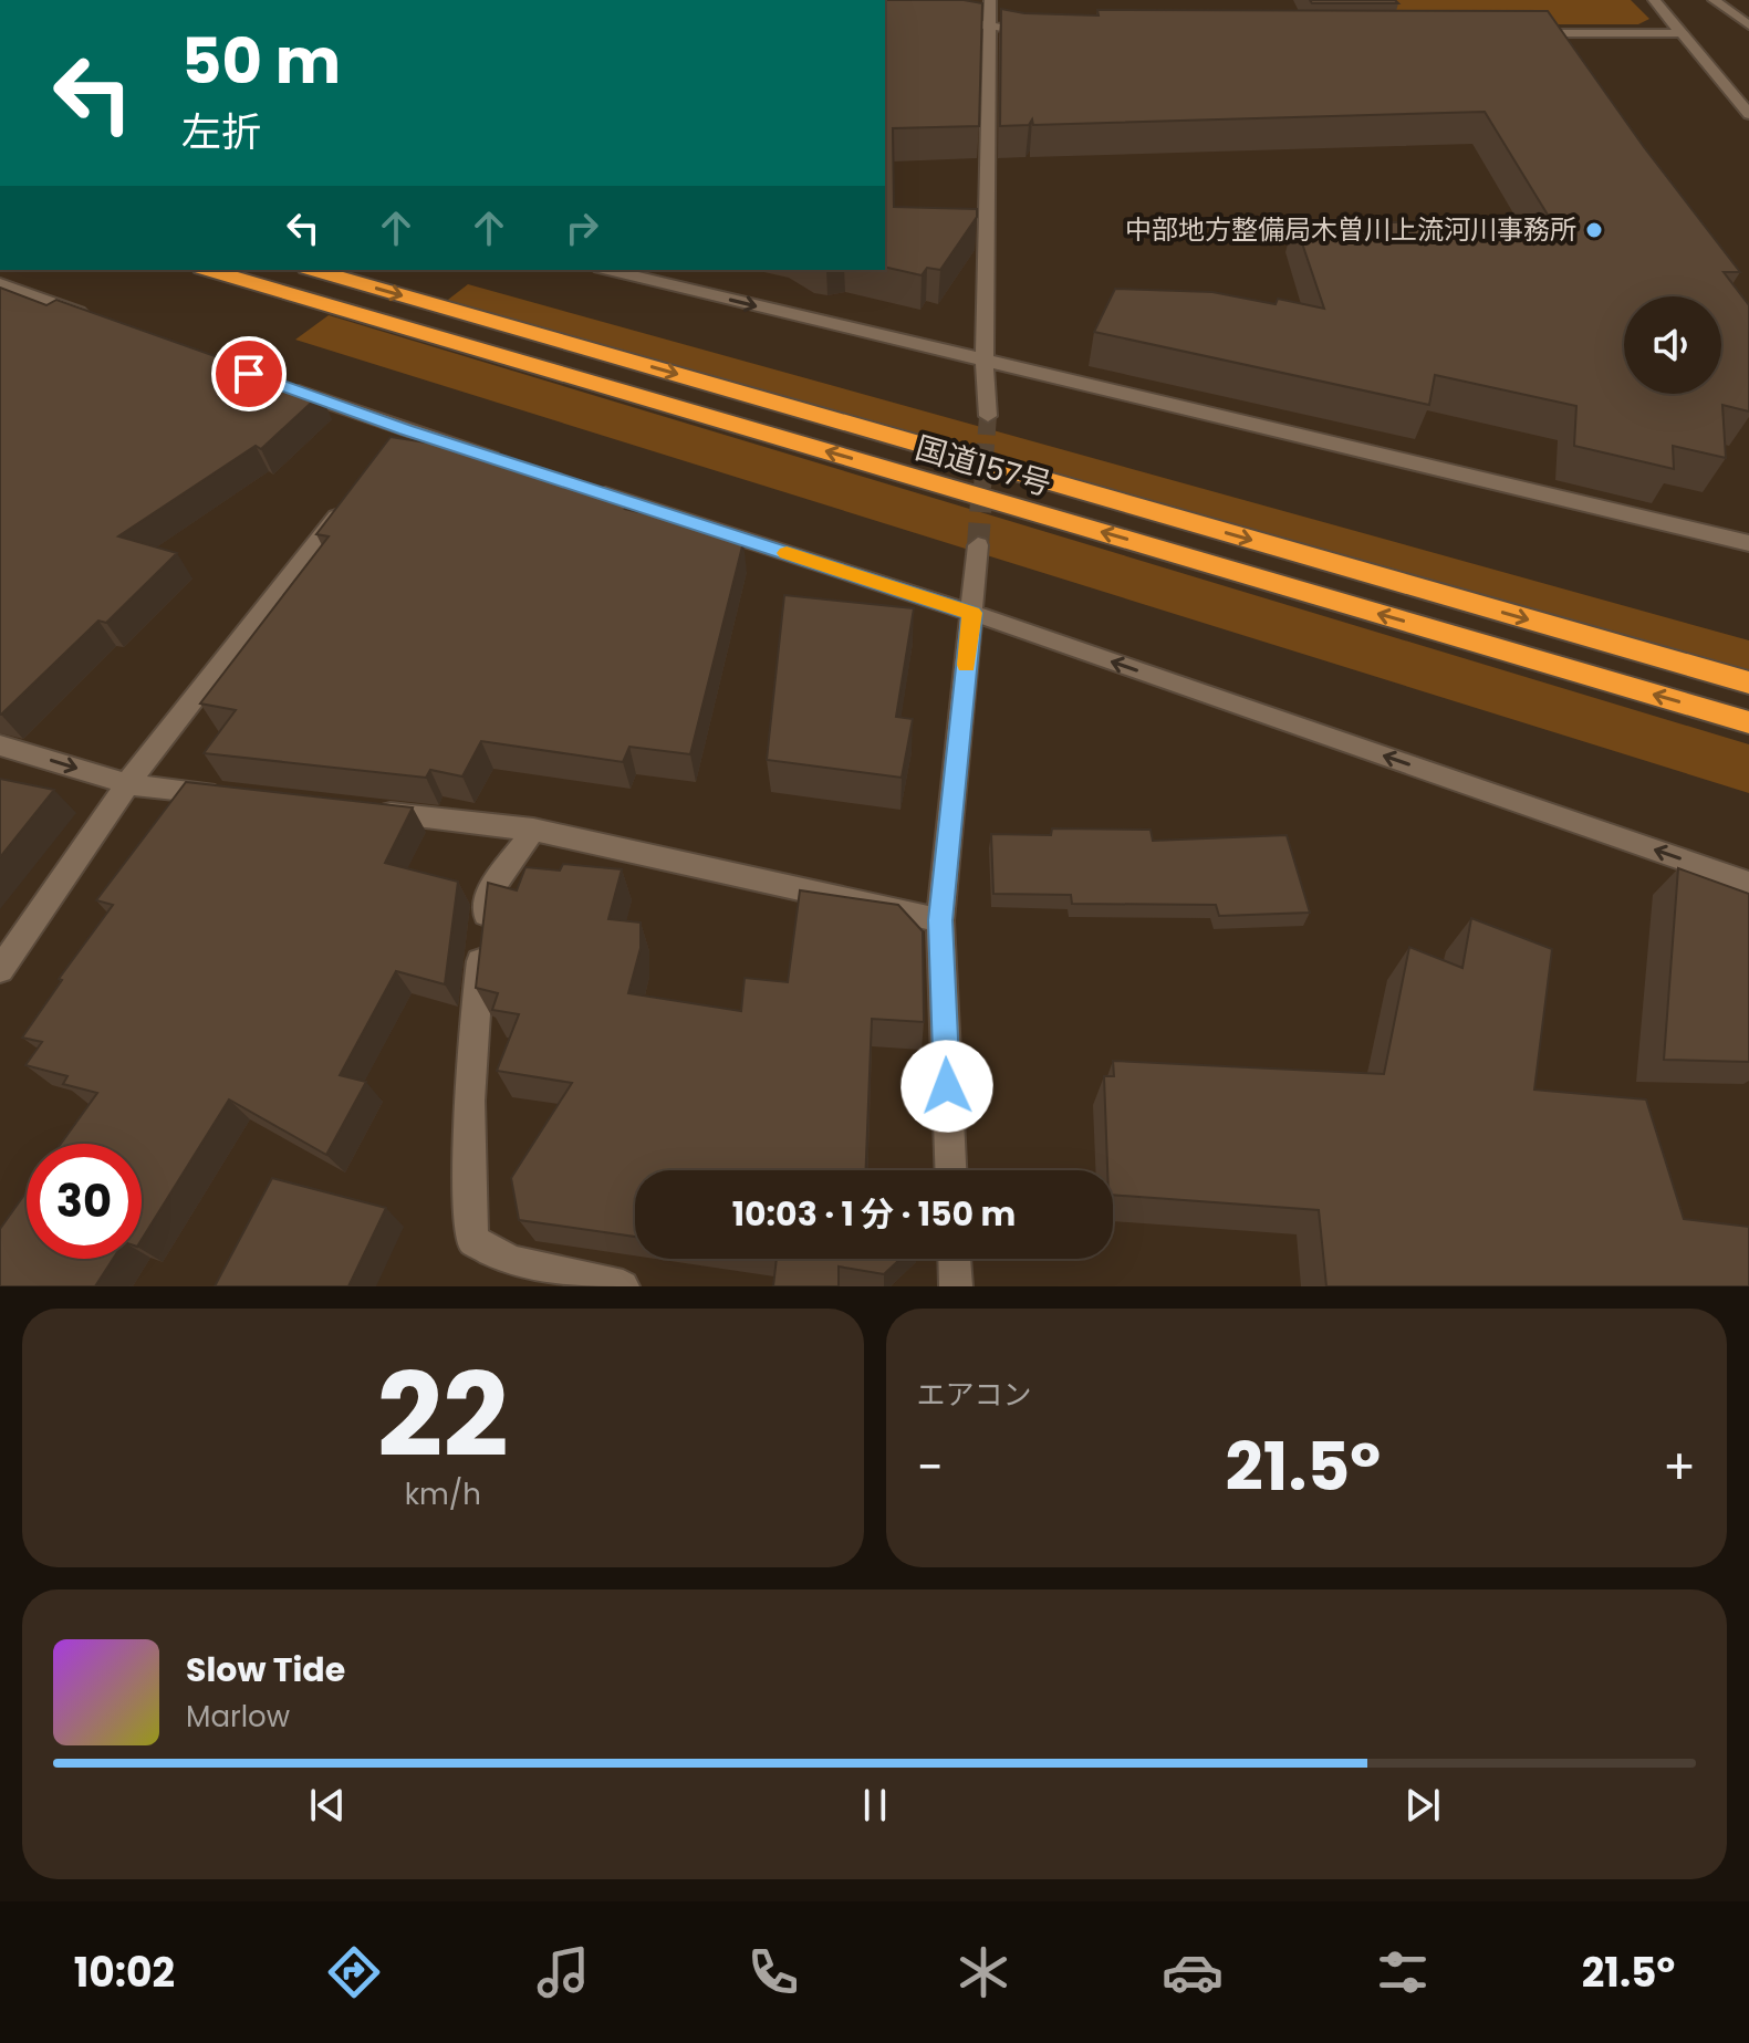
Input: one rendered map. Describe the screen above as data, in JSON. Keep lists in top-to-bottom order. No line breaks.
{"streets":{"highway":["国道157号"]},"places":["中部地方整備局木曽川上流河川事務所"],"page":{"turn":["50 m","左折"],"limit":"30","trip":"10:03 · 1 分 · 150 m","tile":[["22","km/h"],"エアコン"],"heat":["−","21.5°","+"],"song":["Slow Tide","Marlow"],"tabs":["10:02","21.5°"]}}
